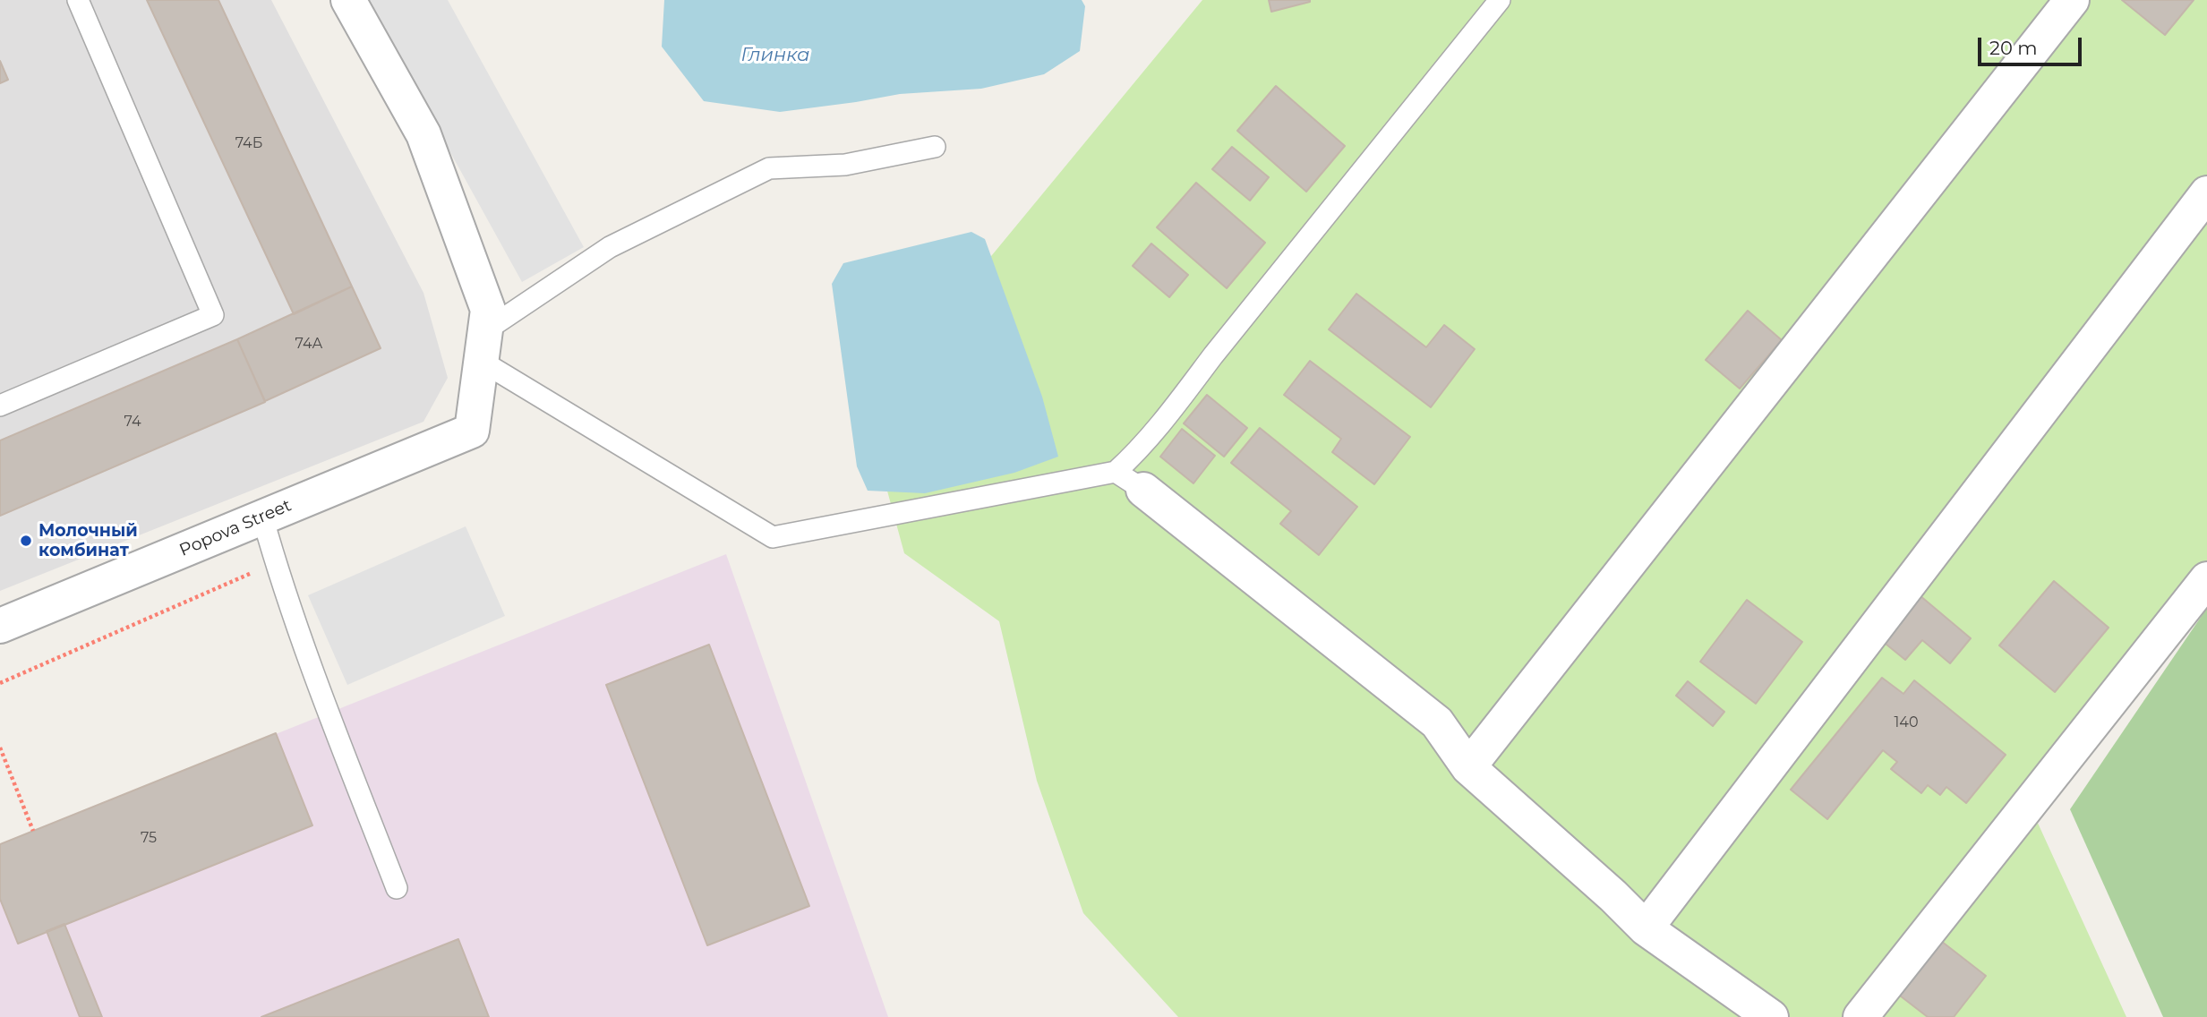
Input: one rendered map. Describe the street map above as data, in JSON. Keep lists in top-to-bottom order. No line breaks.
{"streets":{"street":["Popova Street"]},"water":["Глинка"],"places":["Молочный комбинат"],"house_numbers":["74Б","74А","74","140","75"],"scale_bar":"20 m"}
